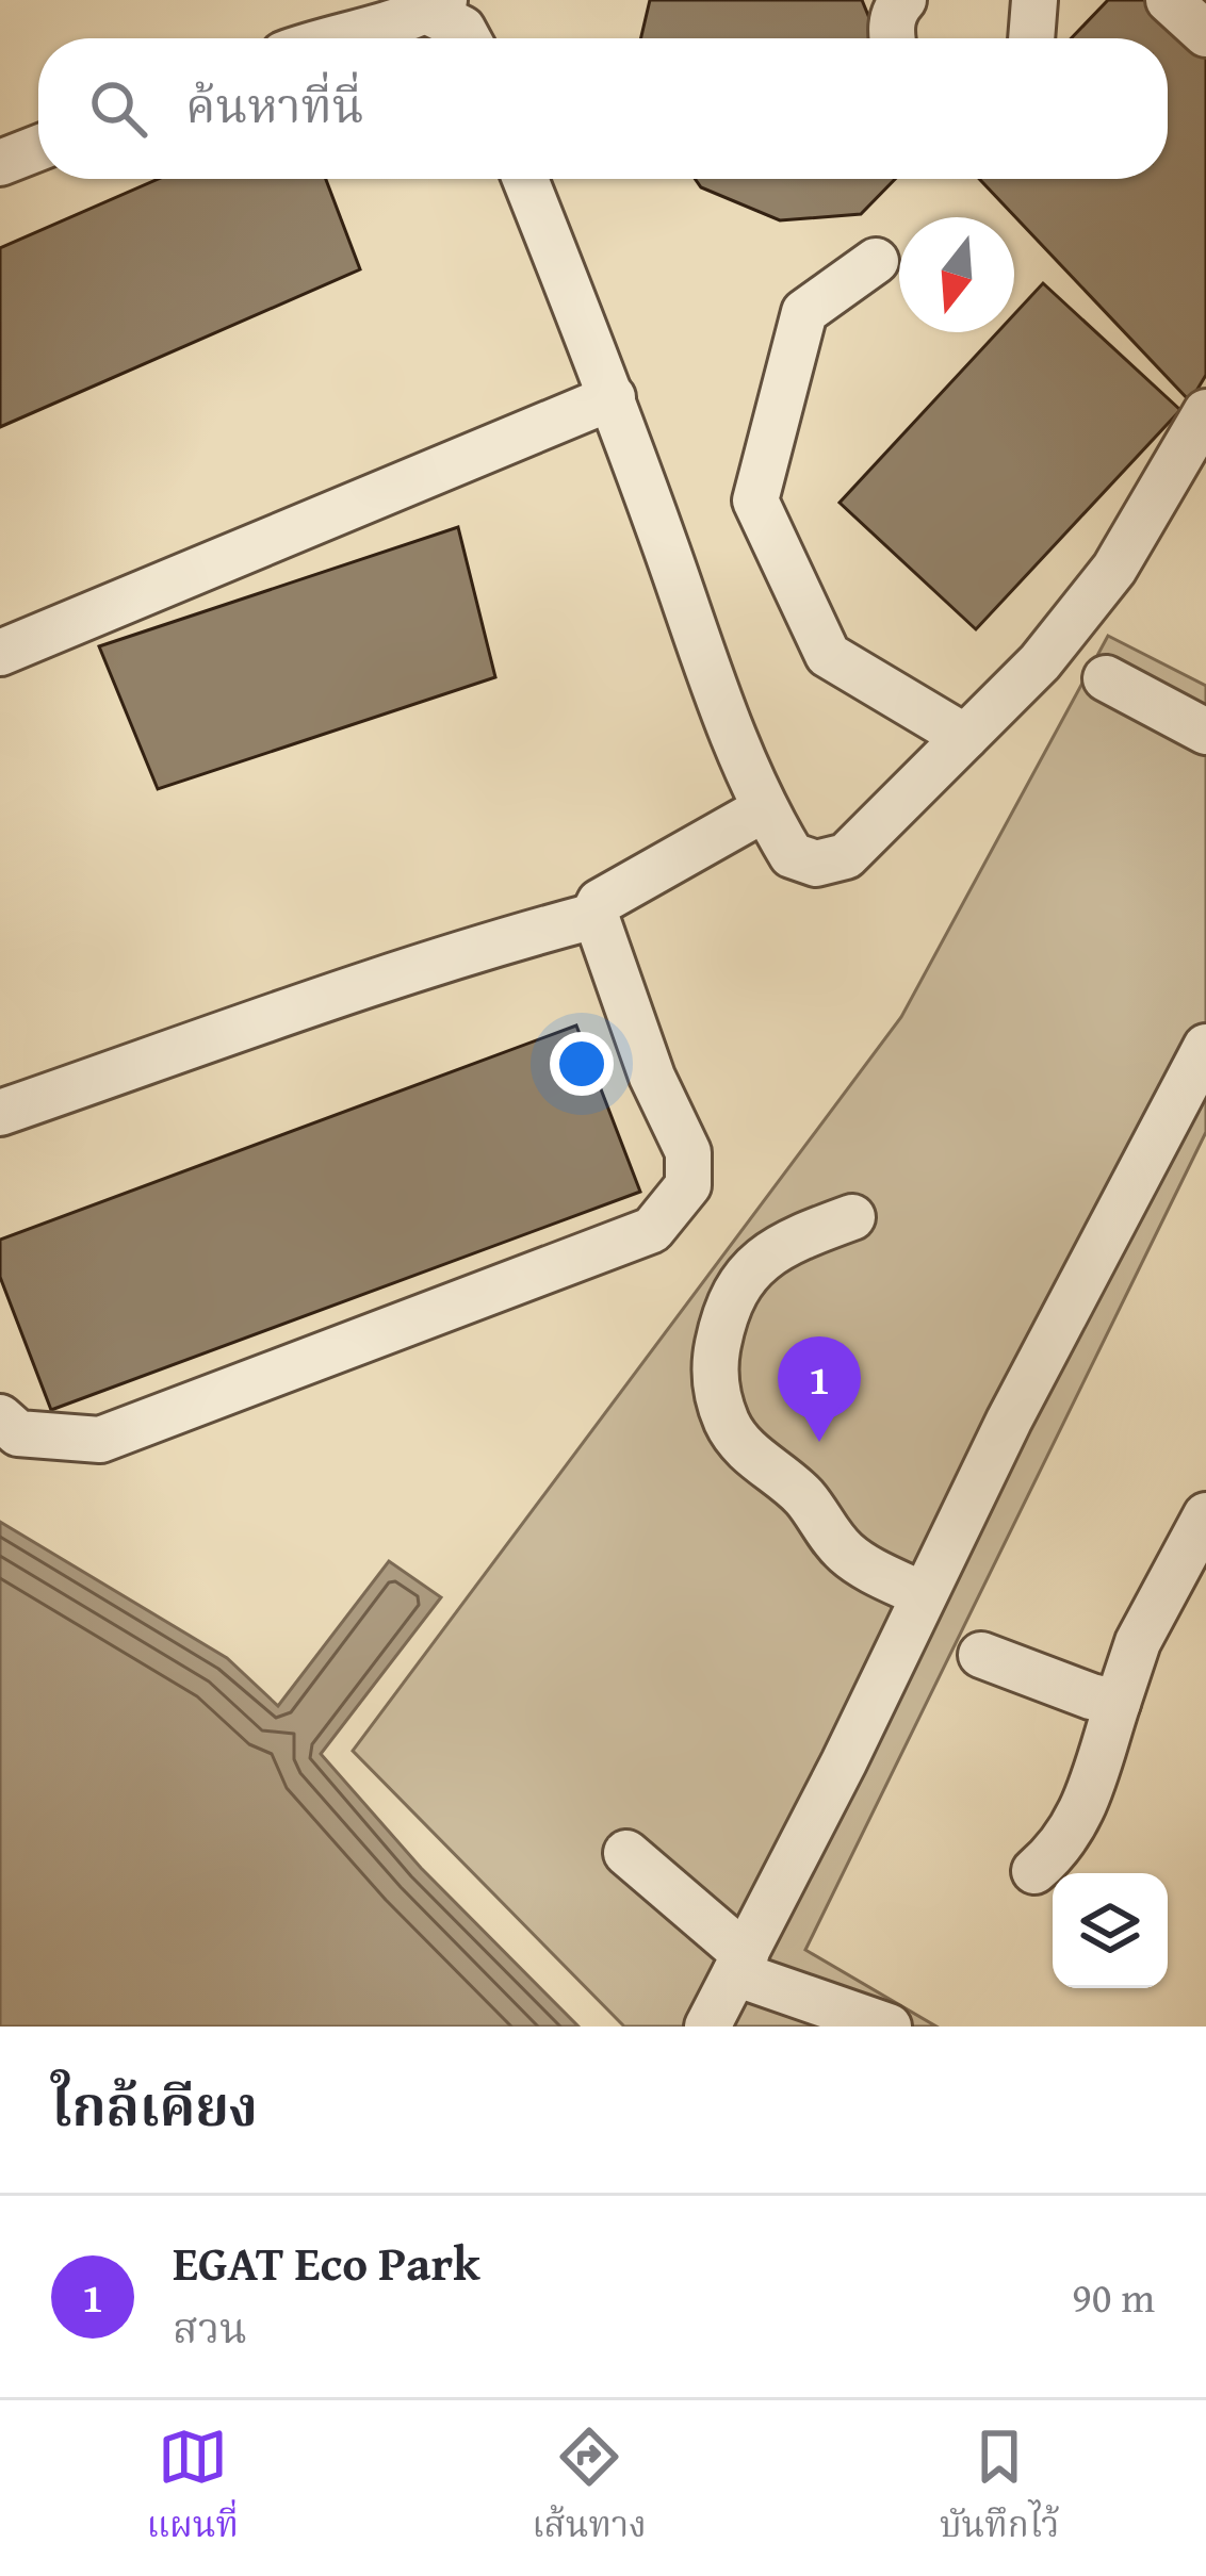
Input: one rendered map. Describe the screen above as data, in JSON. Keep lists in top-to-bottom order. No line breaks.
{"north":"bottom","page":{"search":"ค้นหาที่นี่","pins":"1","heading":"ใกล้เคียง","list":[{"mark":"1","name":"EGAT Eco Park","note":"สวน","value":"90 m"}],"nav":["แผนที่","เส้นทาง","บันทึกไว้"]}}
